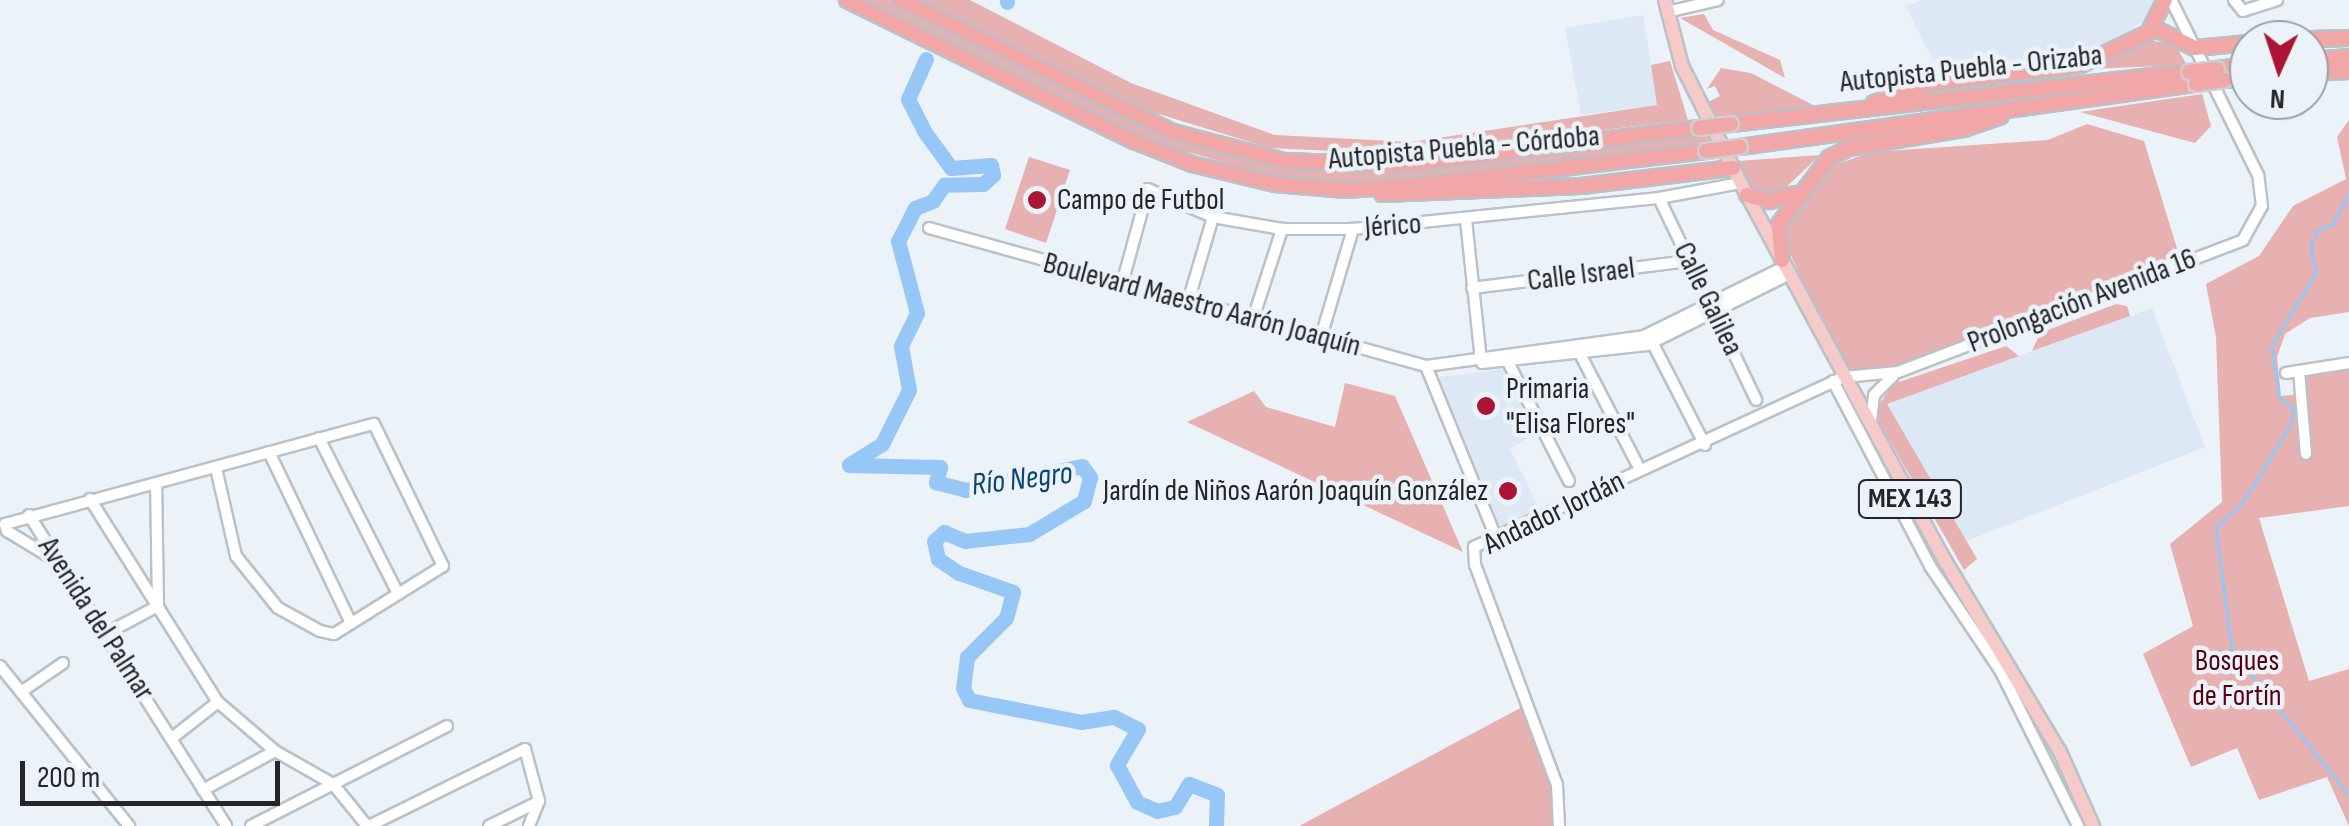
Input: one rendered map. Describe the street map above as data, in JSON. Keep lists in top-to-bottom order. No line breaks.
{"streets":{"highway":["Autopista Puebla - Orizaba","Autopista Puebla - Córdoba"],"main road":["MEX 143"],"street":["Jérico","Calle Israel","Calle Galilea","Prolongación Avenida 16","Boulevard Maestro Aarón Joaquín","Andador Jordán","Avenida del Palmar"]},"crossings":[["Autopista Puebla - Orizaba","Autopista Puebla - Córdoba"],["Jérico","Calle Galilea"],["Jérico","Boulevard Maestro Aarón Joaquín"],["Jérico","MEX 143"],["Calle Israel","Calle Galilea"],["Calle Galilea","Boulevard Maestro Aarón Joaquín"],["Prolongación Avenida 16","MEX 143"],["Prolongación Avenida 16","Andador Jordán"],["Boulevard Maestro Aarón Joaquín","MEX 143"],["MEX 143","Andador Jordán"]],"water":["Río Negro"],"parks":["Bosques de Fortín"],"places":["Campo de Futbol","Primaria \"Elisa Flores\"","Jardín de Niños Aarón Joaquín González"],"scale_bar":"200 m","north":"bottom"}
